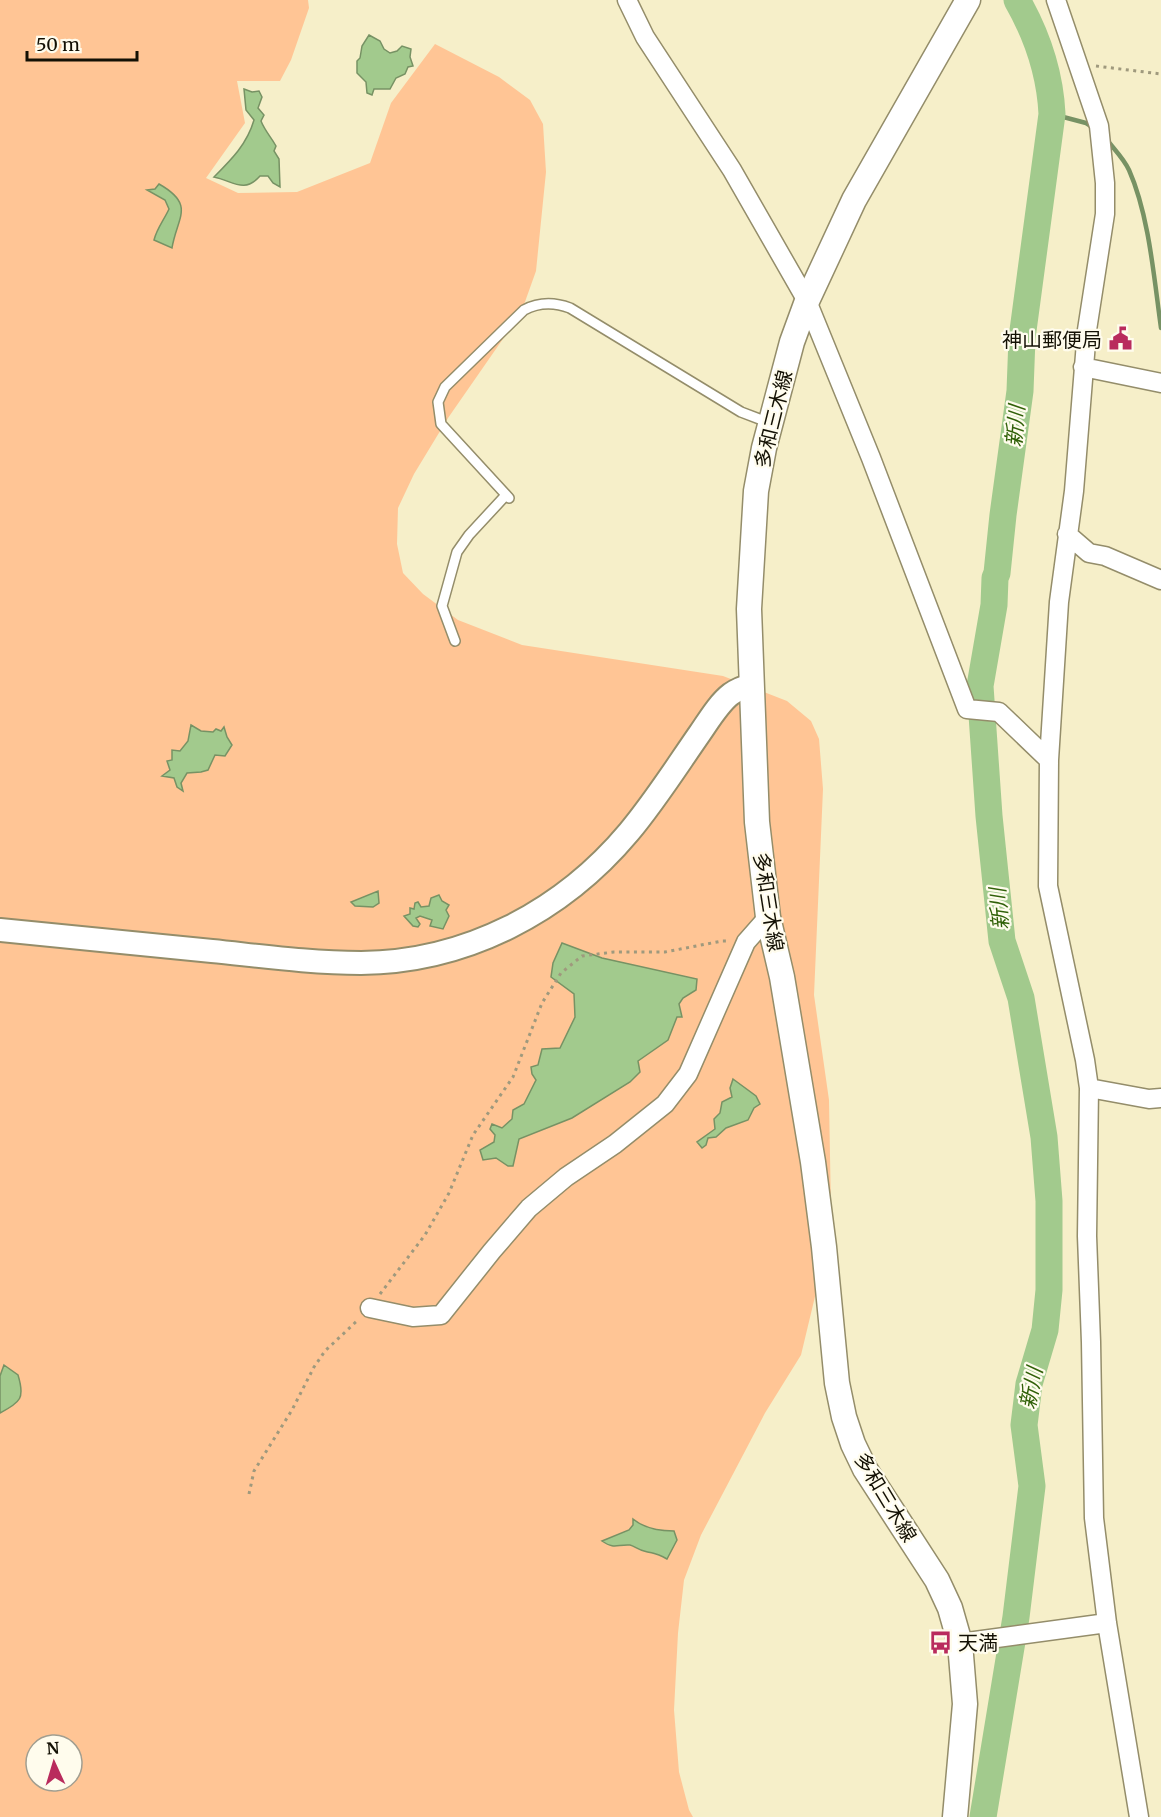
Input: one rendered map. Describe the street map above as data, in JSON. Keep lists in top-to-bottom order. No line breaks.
{"streets":{"main road":["多和三木線"]},"water":["新川"],"places":{"public building":["神山郵便局"],"bus stop":["天満"]},"scale_bar":"50 m","north":"top"}
